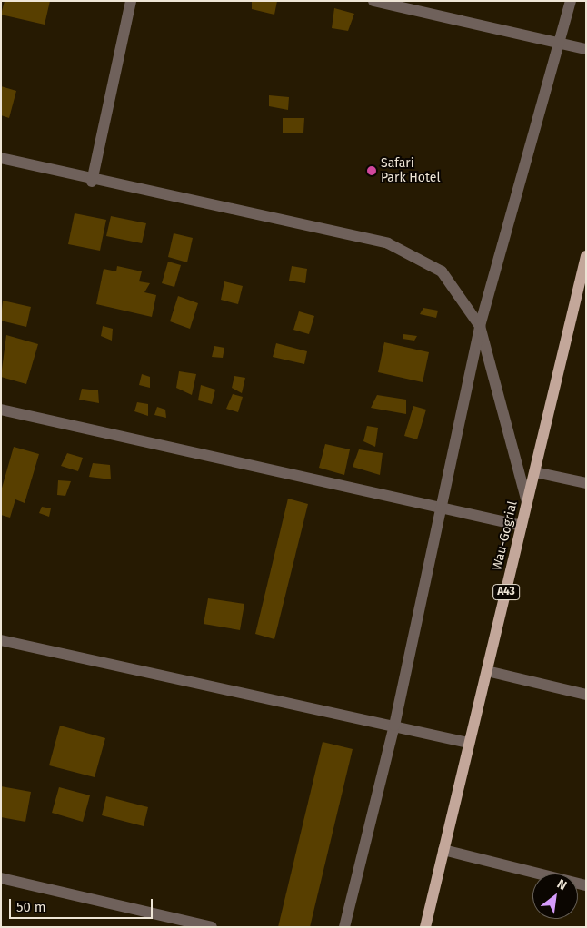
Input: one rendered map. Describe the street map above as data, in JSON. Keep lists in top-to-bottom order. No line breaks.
{"streets":{"main road":["Wau-Gogrial","A43"]},"places":["Safari Park Hotel"],"scale_bar":"50 m","north":"top right"}
